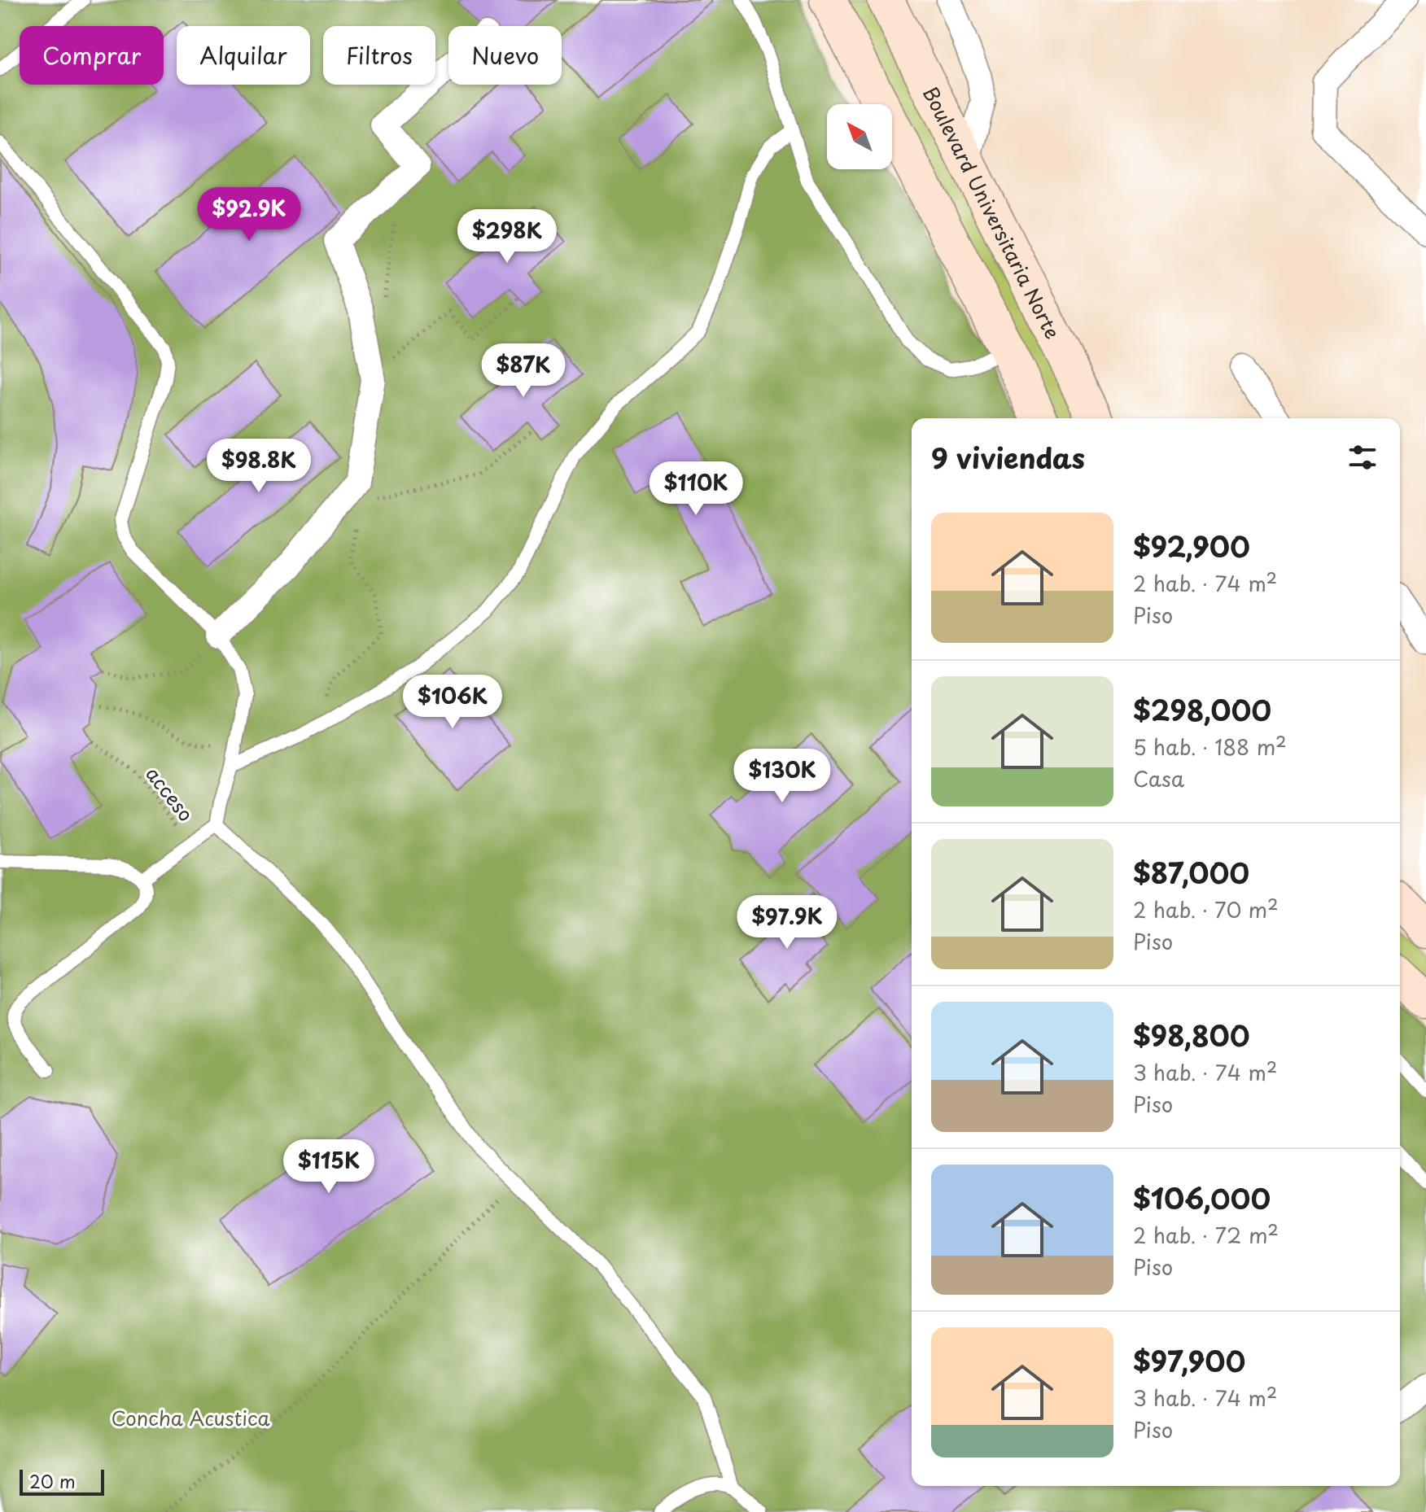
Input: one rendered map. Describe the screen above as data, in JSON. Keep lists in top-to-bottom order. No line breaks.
{"streets":{"main road":["Boulevard Universitaria Norte"],"path":["acceso"]},"parks":["Concha Acustica"],"scale_bar":"20 m","north":"top left","page":{"chip":["Comprar","Alquilar","Filtros","Nuevo"],"price":["$92.9K","$298K","$87K","$98.8K","$110K","$106K","$130K","$97.9K","$115K"],"heading":"9 viviendas","list":[{"name":"$92,900","note":"2 hab. · 74 m² · Piso"},{"name":"$298,000","note":"5 hab. · 188 m² · Casa"},{"name":"$87,000","note":"2 hab. · 70 m² · Piso"},{"name":"$98,800","note":"3 hab. · 74 m² · Piso"},{"name":"$106,000","note":"2 hab. · 72 m² · Piso"},{"name":"$97,900","note":"3 hab. · 74 m² · Piso"}],"scale":"20 m"}}
